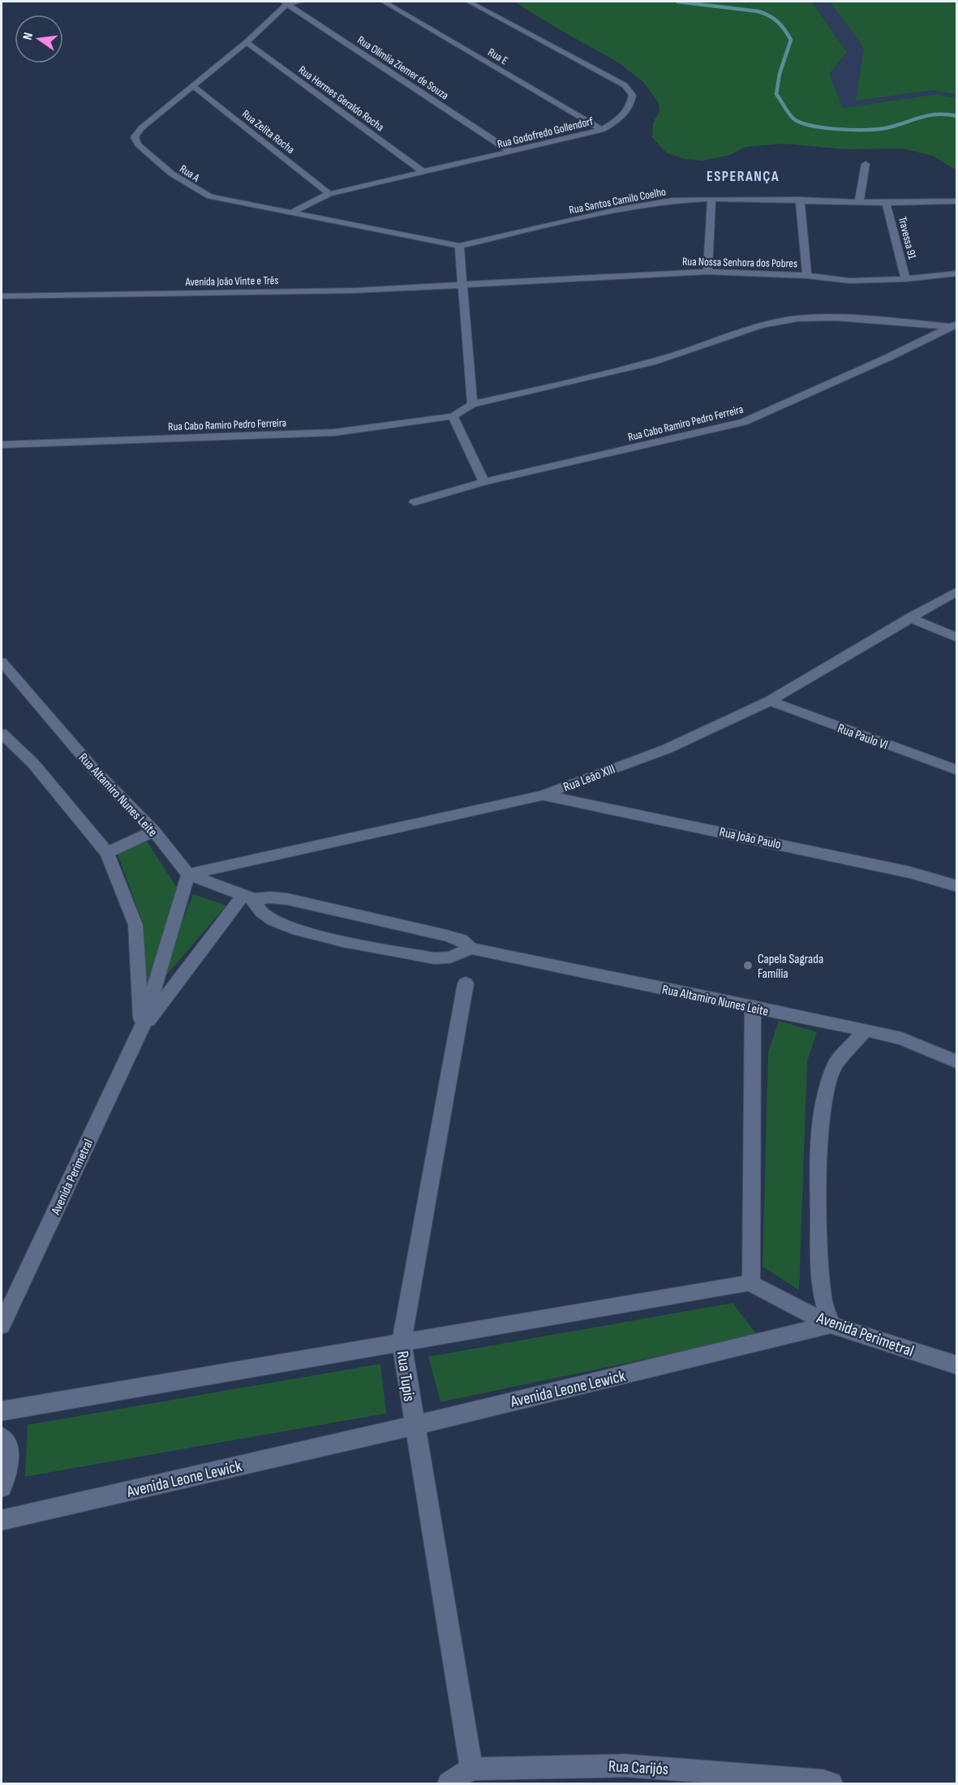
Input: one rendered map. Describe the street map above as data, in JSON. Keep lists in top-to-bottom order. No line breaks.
{"streets":{"street":["Rua E","Rua Olímlia Ziemer de Souza","Rua Hermes Geraldo Rocha","Rua Zelita Rocha","Rua Godofredo Gollendorf","Rua A","Rua Santos Camilo Coelho","Travessa 91","Rua Nossa Senhora dos Pobres","Avenida João Vinte e Três","Rua Cabo Ramiro Pedro Ferreira","Rua Paulo VI","Rua Leão XIII","Rua Altamiro Nunes Leite","Rua João Paulo","Avenida Perimetral","Rua Tupis","Avenida Leone Lewick","Rua Carijós"]},"crossings":[["Rua E","Rua Godofredo Gollendorf"],["Rua Olímlia Ziemer de Souza","Rua Godofredo Gollendorf"],["Rua Olímlia Ziemer de Souza","Rua A"],["Rua Hermes Geraldo Rocha","Rua Godofredo Gollendorf"],["Rua Hermes Geraldo Rocha","Rua A"],["Rua Zelita Rocha","Rua Godofredo Gollendorf"],["Rua Zelita Rocha","Rua A"],["Rua Godofredo Gollendorf","Rua A"],["Rua A","Rua Santos Camilo Coelho"],["Rua Santos Camilo Coelho","Travessa 91"],["Travessa 91","Rua Nossa Senhora dos Pobres"],["Rua Nossa Senhora dos Pobres","Avenida João Vinte e Três"],["Rua Paulo VI","Rua Leão XIII"],["Rua Leão XIII","Rua Altamiro Nunes Leite"],["Rua Leão XIII","Rua João Paulo"],["Rua Leão XIII","Avenida Perimetral"],["Rua Altamiro Nunes Leite","Avenida Perimetral"],["Avenida Perimetral","Avenida Leone Lewick"],["Rua Tupis","Avenida Leone Lewick"],["Rua Tupis","Rua Carijós"]],"districts":["ESPERANÇA"],"places":["Capela Sagrada Família"],"north":"left"}
